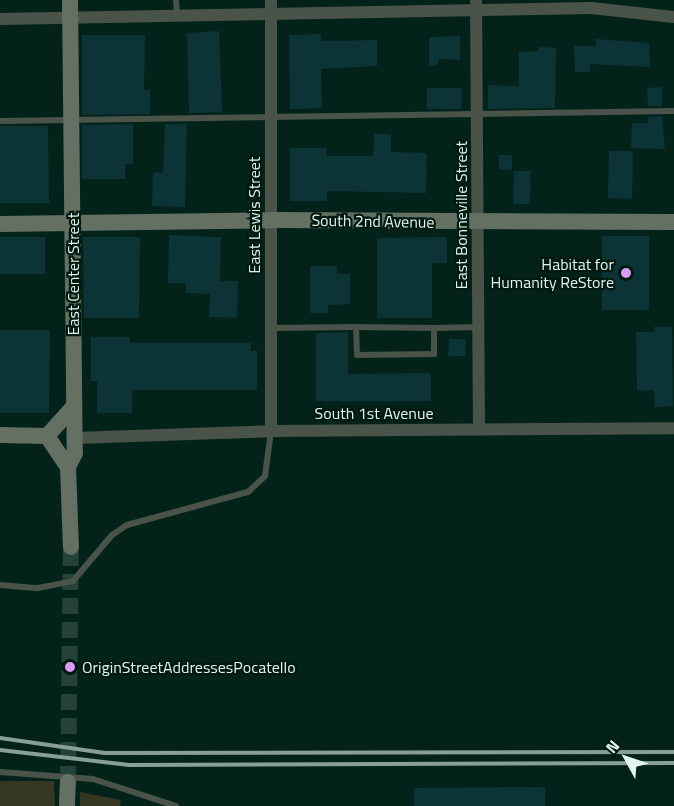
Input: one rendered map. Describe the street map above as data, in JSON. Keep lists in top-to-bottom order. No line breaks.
{"streets":{"street":["East Lewis Street","East Bonneville Street","South 2nd Avenue","East Center Street","South 1st Avenue"]},"crossings":[["East Lewis Street","South 2nd Avenue"],["East Lewis Street","South 1st Avenue"],["East Bonneville Street","South 2nd Avenue"],["East Bonneville Street","South 1st Avenue"],["South 2nd Avenue","East Center Street"],["East Center Street","South 1st Avenue"]],"places":["Habitat for Humanity ReStore","OriginStreetAddressesPocatello"],"north":"top left"}
